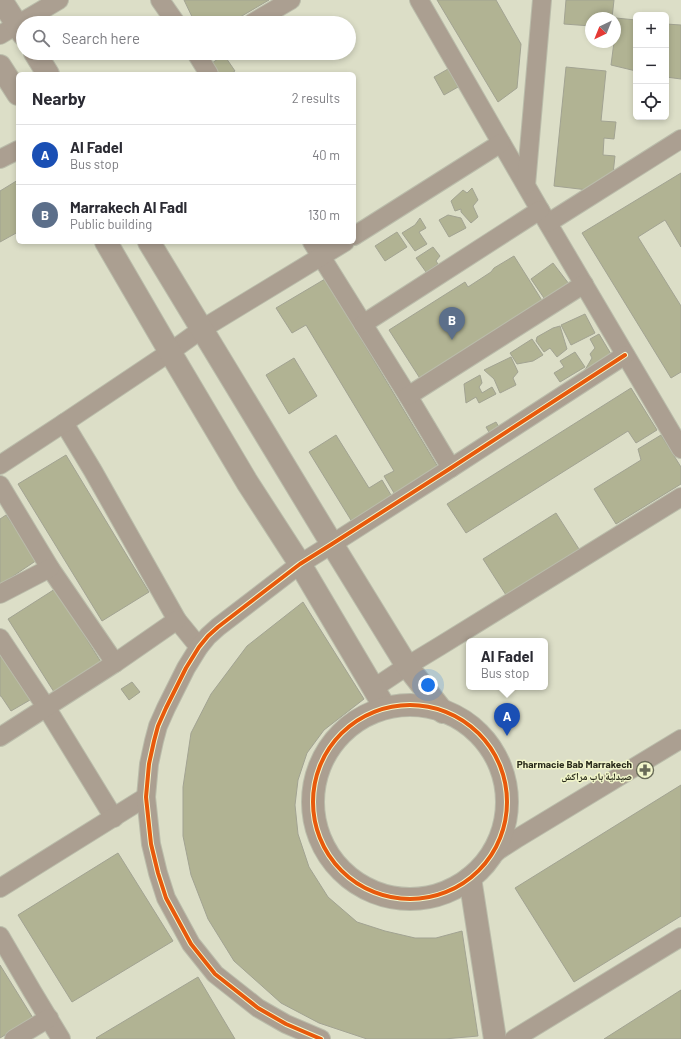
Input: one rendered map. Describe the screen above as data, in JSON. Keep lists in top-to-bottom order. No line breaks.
{"places":{"pharmacy":["Pharmacie Bab Marrakech صيدلية باب مراكش"]},"north":"bottom left","page":{"map_buttons":["+","−"],"search":"Search here","heading":["Nearby","2 results"],"list":[{"mark":"A","name":"Al Fadel","note":"Bus stop","value":"40 m"},{"mark":"B","name":"Marrakech Al Fadl","note":"Public building","value":"130 m"}],"pins":["B","A"],"popup":["Al Fadel","Bus stop"]}}
